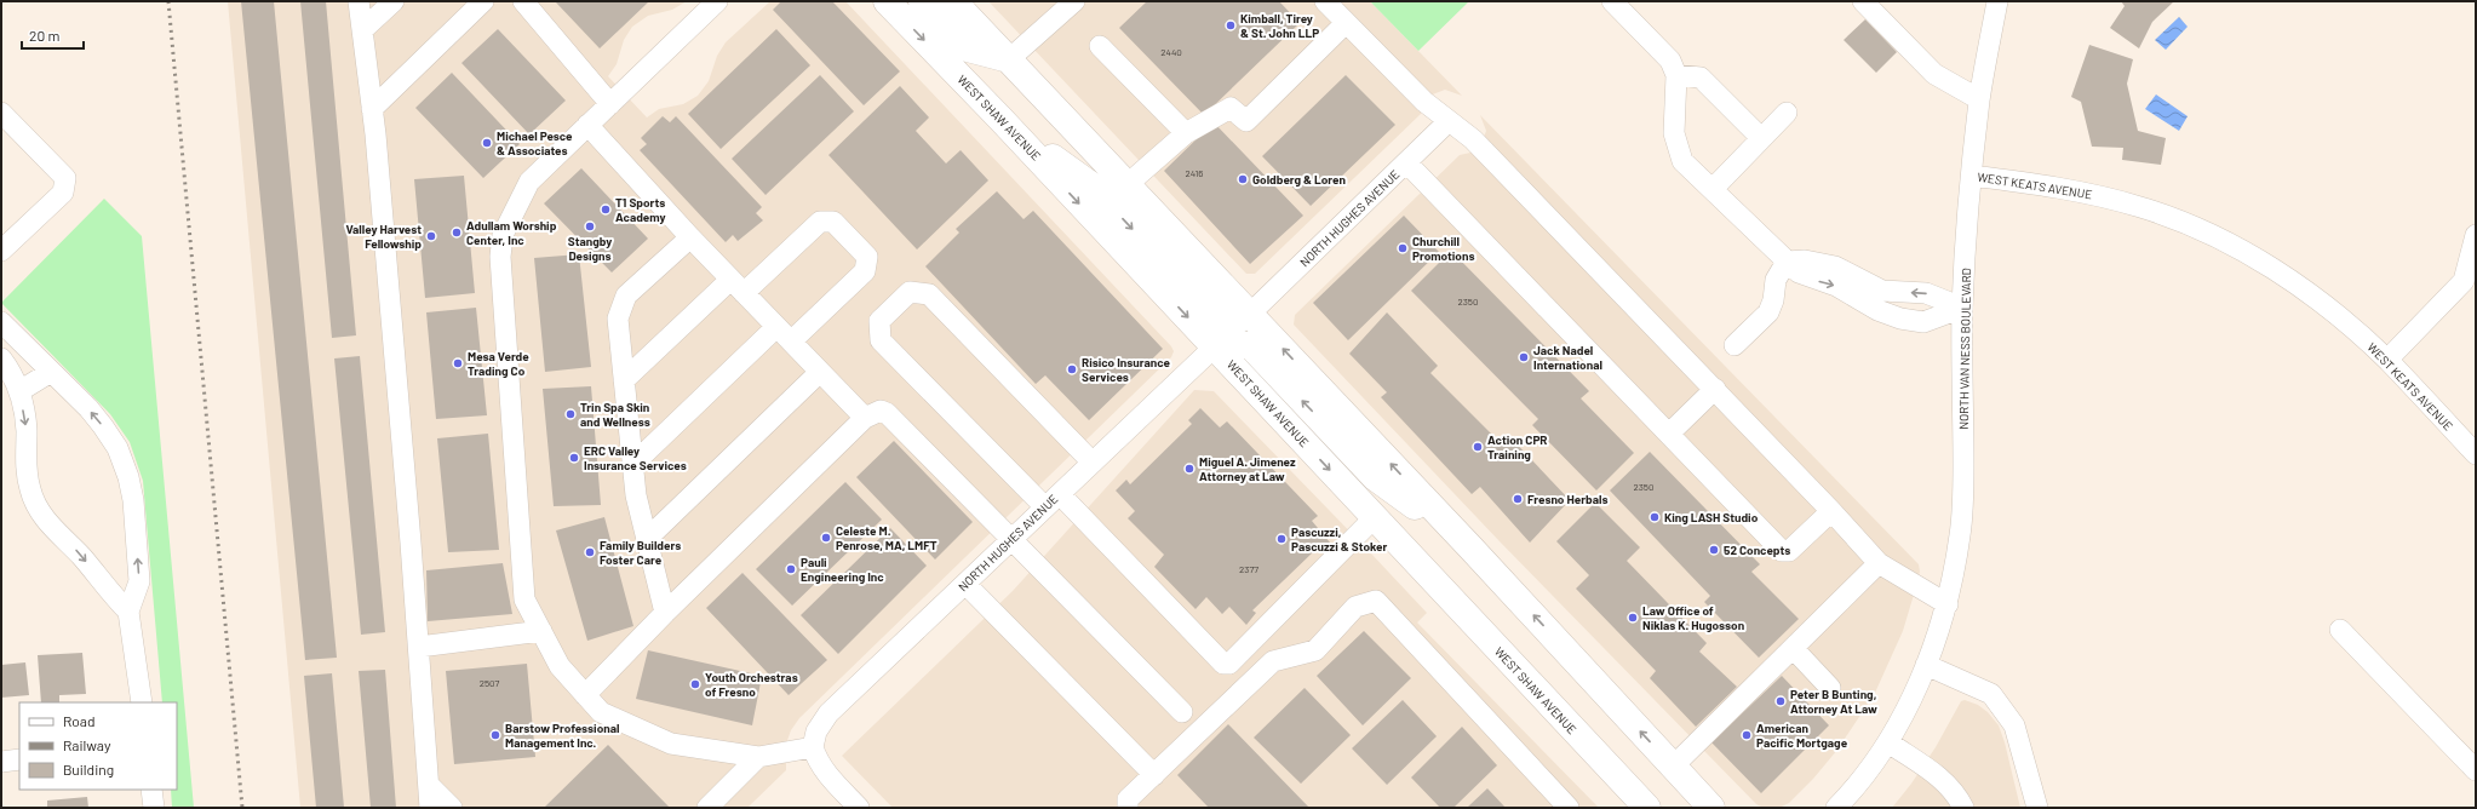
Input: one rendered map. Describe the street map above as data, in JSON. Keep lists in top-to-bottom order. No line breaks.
{"streets":{"main road":["WEST SHAW AVENUE"],"street":["WEST KEATS AVENUE","NORTH HUGHES AVENUE","NORTH VAN NESS BOULEVARD"]},"crossings":[["WEST SHAW AVENUE","NORTH HUGHES AVENUE"],["WEST KEATS AVENUE","NORTH VAN NESS BOULEVARD"]],"places":["Kimball, Tirey & St. John LLP","Michael Pesce & Associates","Goldberg & Loren","T1 Sports Academy","Stangby Designs","Adullam Worship Center, Inc","Valley Harvest Fellowship","Churchill Promotions","Jack Nadel International","Mesa Verde Trading Co","Risico Insurance Services","Trin Spa Skin and Wellness","Action CPR Training","ERC Valley Insurance Services","Miguel A. Jimenez Attorney at Law","Fresno Herbals","King LASH Studio","Celeste M. Penrose, MA, LMFT","Pascuzzi, Pascuzzi & Stoker","52 Concepts","Family Builders Foster Care","Pauli Engineering Inc","Law Office of Niklas K. Hugosson","Youth Orchestras of Fresno","Peter B Bunting, Attorney At Law","Barstow Professional Management Inc.","American Pacific Mortgage"],"house_numbers":["2440","2416","2350","2350","2377","2507"],"legend":["Road","Railway","Building"],"scale_bar":"20 m"}
